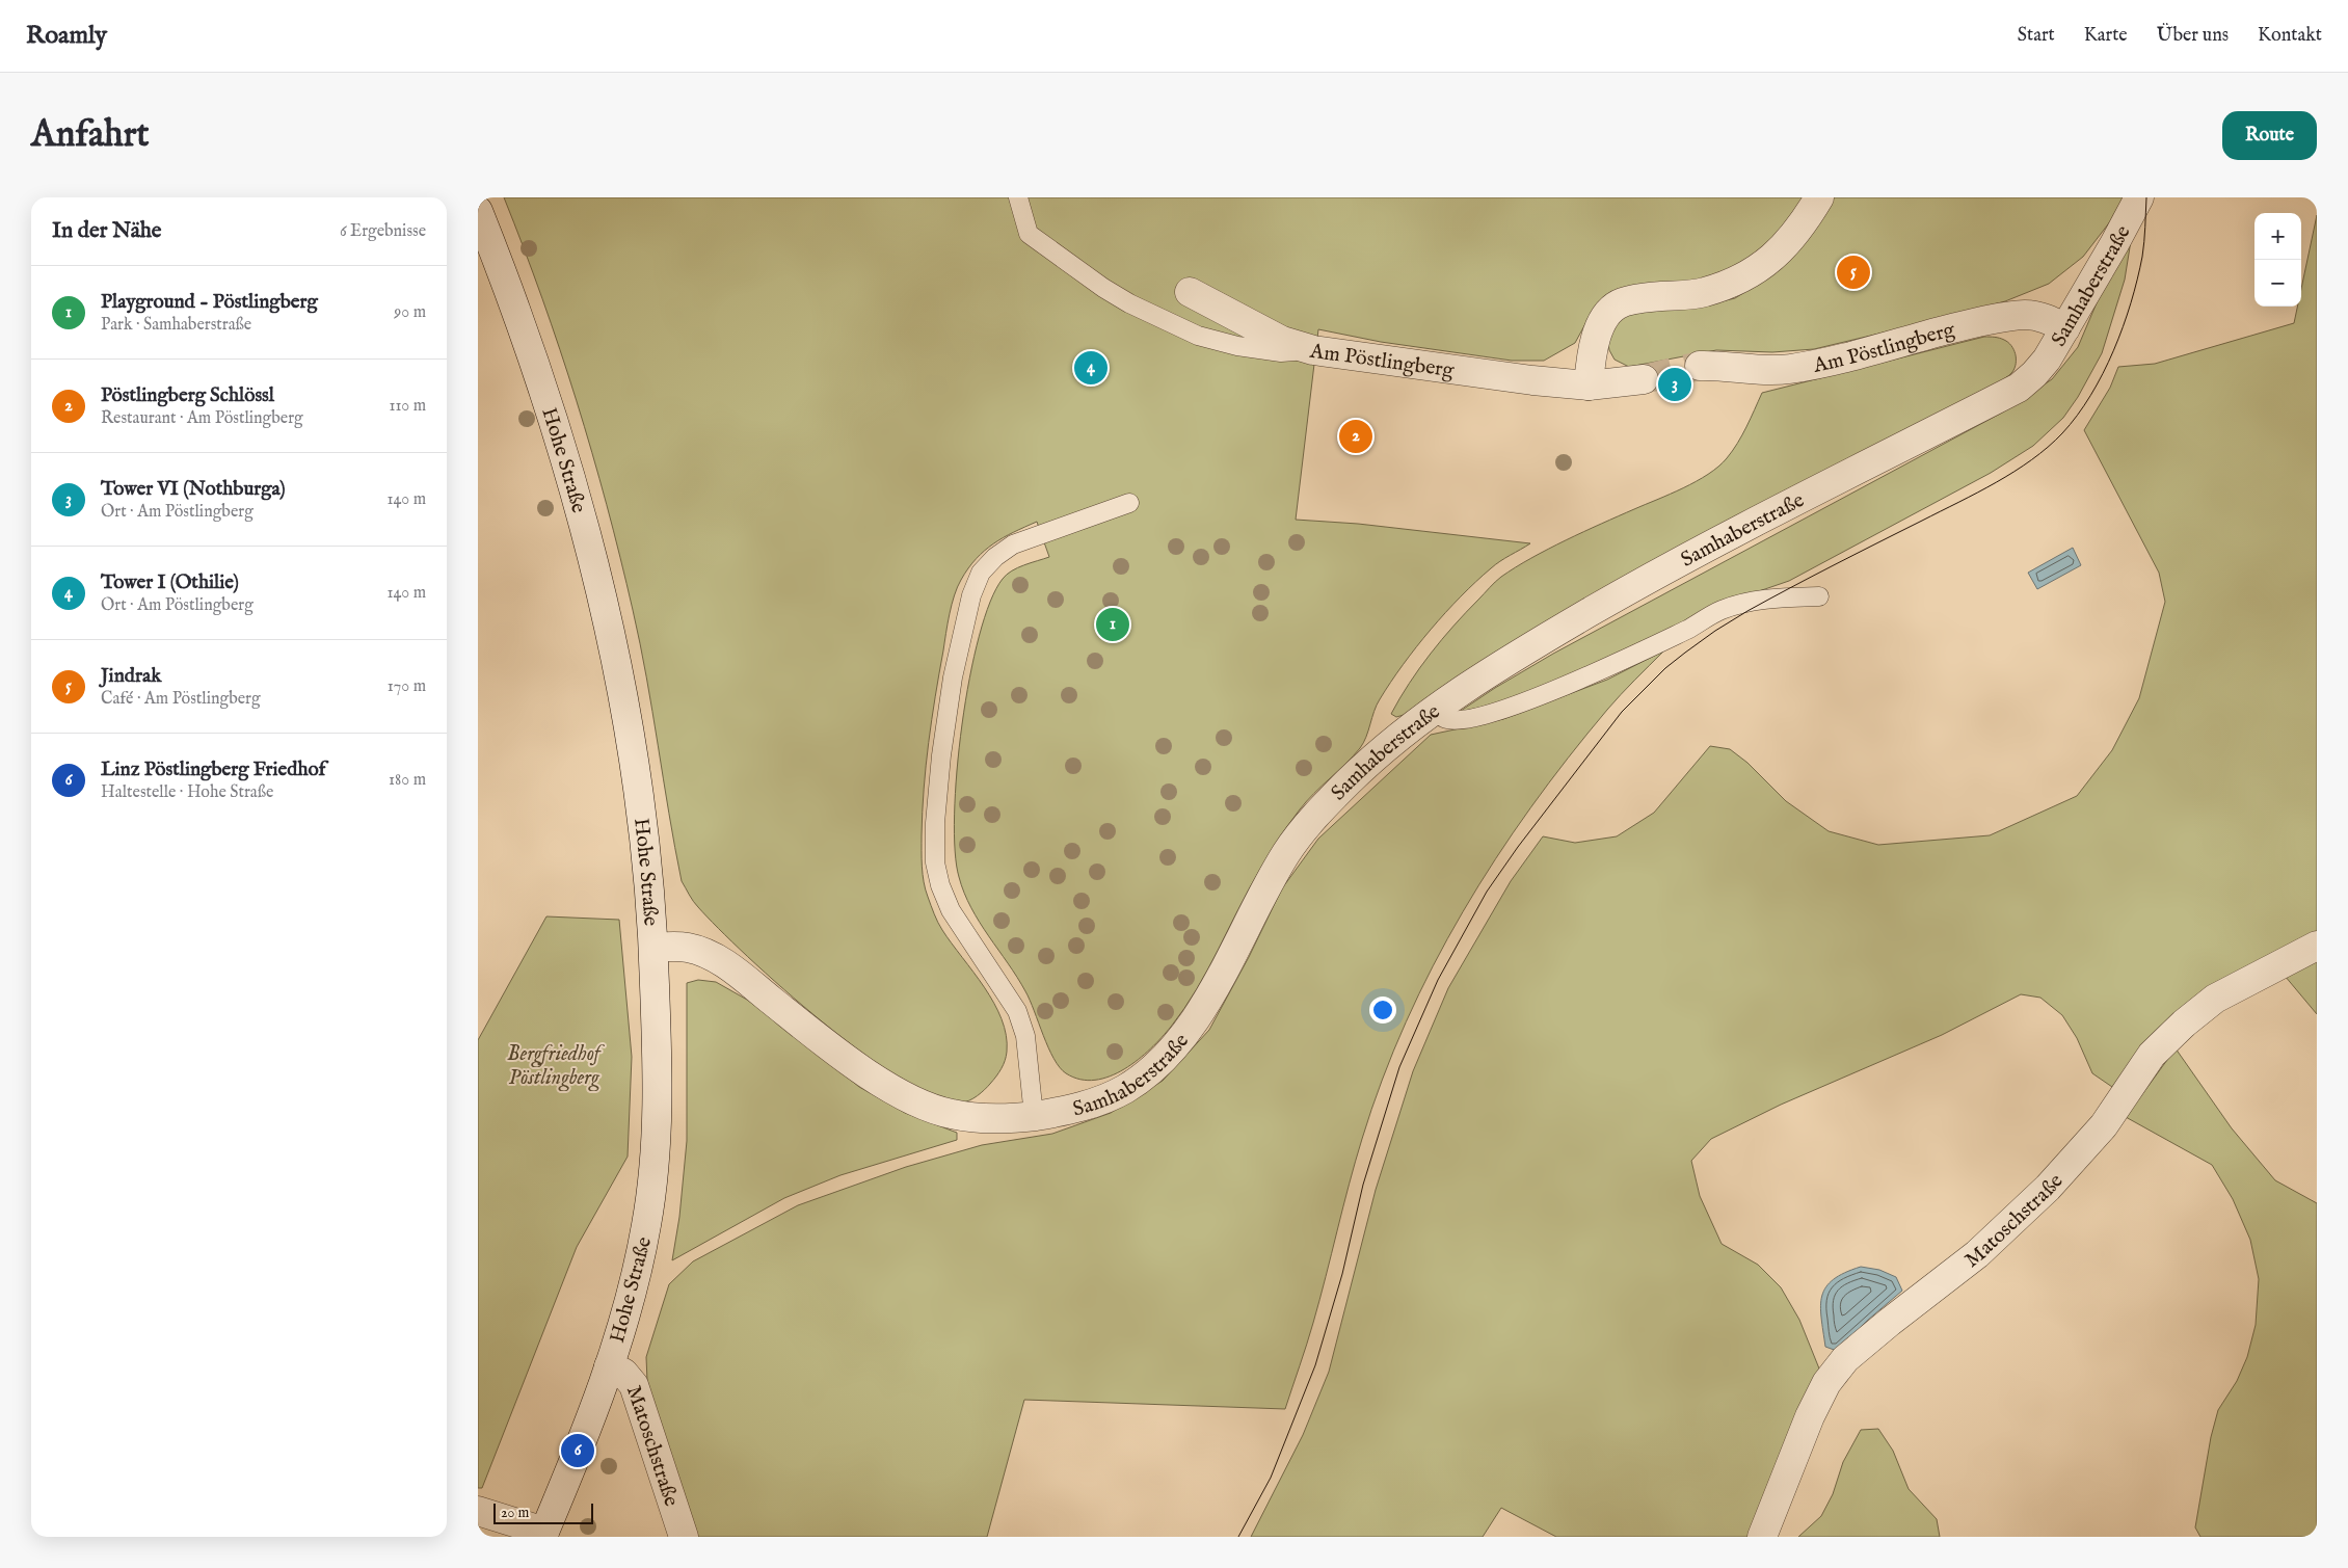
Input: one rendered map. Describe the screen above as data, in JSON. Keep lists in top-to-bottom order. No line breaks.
{"streets":{"street":["Samhaberstraße","Am Pöstlingberg","Hohe Straße","Matoschstraße"]},"crossings":[["Samhaberstraße","Am Pöstlingberg"],["Samhaberstraße","Hohe Straße"],["Hohe Straße","Matoschstraße"]],"parks":["Bergfriedhof Pöstlingberg"],"scale_bar":"20 m","page":{"header":"Roamly","nav":["Start","Karte","Über uns","Kontakt"],"buttons":"Route","title":"Anfahrt","heading":["In der Nähe","6 Ergebnisse"],"map_buttons":["+","−"],"pins":["5","4","3","2","1","6"],"list":[{"mark":"1","name":"Playground - Pöstlingberg","note":"Park · Samhaberstraße","value":"90 m"},{"mark":"2","name":"Pöstlingberg Schlössl","note":"Restaurant · Am Pöstlingberg","value":"110 m"},{"mark":"3","name":"Tower VI (Nothburga)","note":"Ort · Am Pöstlingberg","value":"140 m"},{"mark":"4","name":"Tower I (Othilie)","note":"Ort · Am Pöstlingberg","value":"140 m"},{"mark":"5","name":"Jindrak","note":"Café · Am Pöstlingberg","value":"170 m"},{"mark":"6","name":"Linz Pöstlingberg Friedhof","note":"Haltestelle · Hohe Straße","value":"180 m"}],"scale":"20 m"}}
